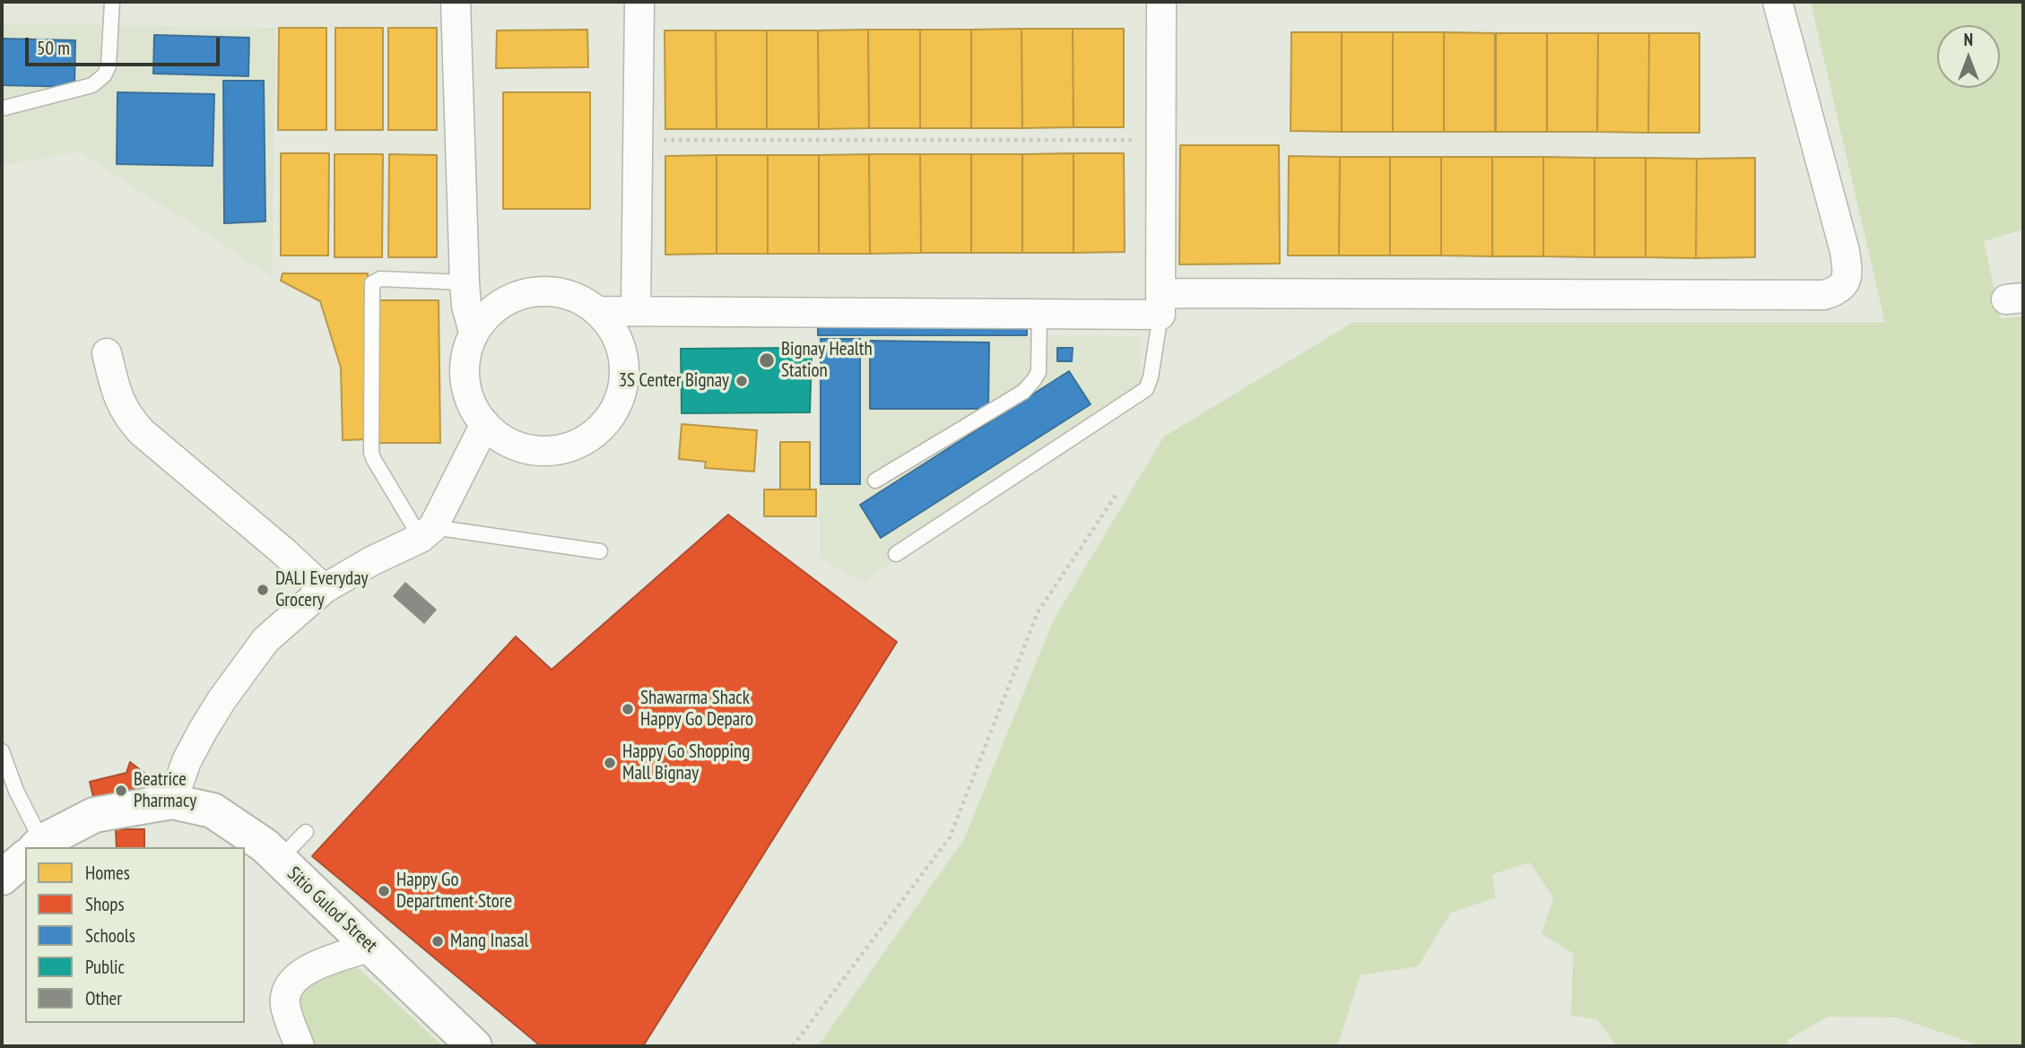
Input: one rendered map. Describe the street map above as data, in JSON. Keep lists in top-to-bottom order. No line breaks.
{"streets":{"main road":["Sitio Gulod Street"]},"places":["Bignay Health Station","3S Center Bignay","DALI Everyday Grocery","Shawarma Shack Happy Go Deparo","Happy Go Shopping Mall Bignay","Beatrice Pharmacy","Happy Go Department Store","Mang Inasal"],"legend":["Homes","Shops","Schools","Public","Other"],"scale_bar":"50 m","north":"top"}
